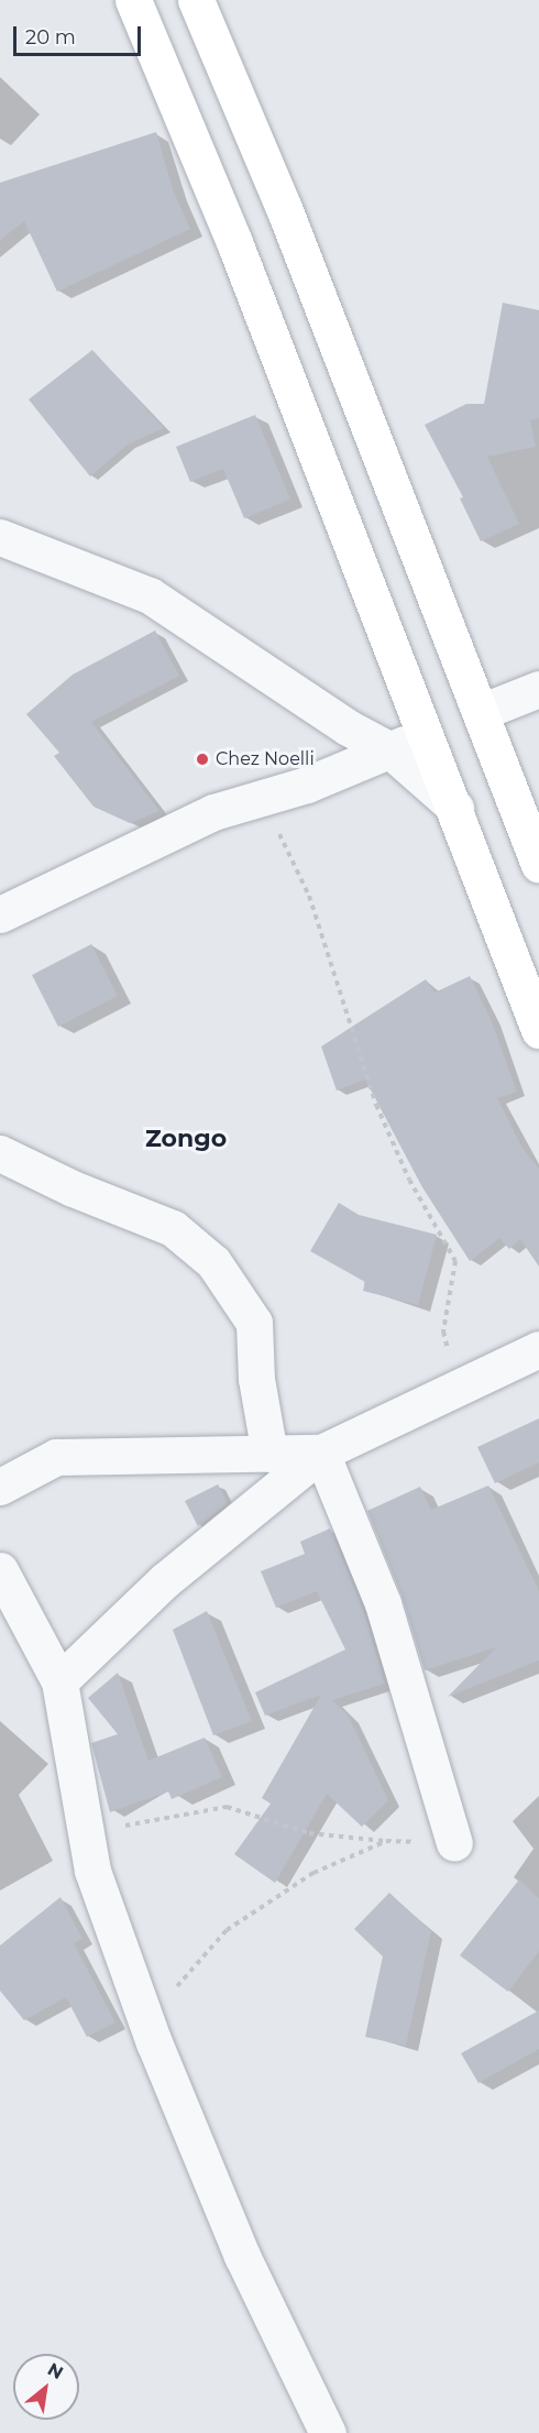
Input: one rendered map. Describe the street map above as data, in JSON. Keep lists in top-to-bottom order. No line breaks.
{"districts":["Zongo"],"places":["Chez Noelli"],"scale_bar":"20 m","north":"top right"}
